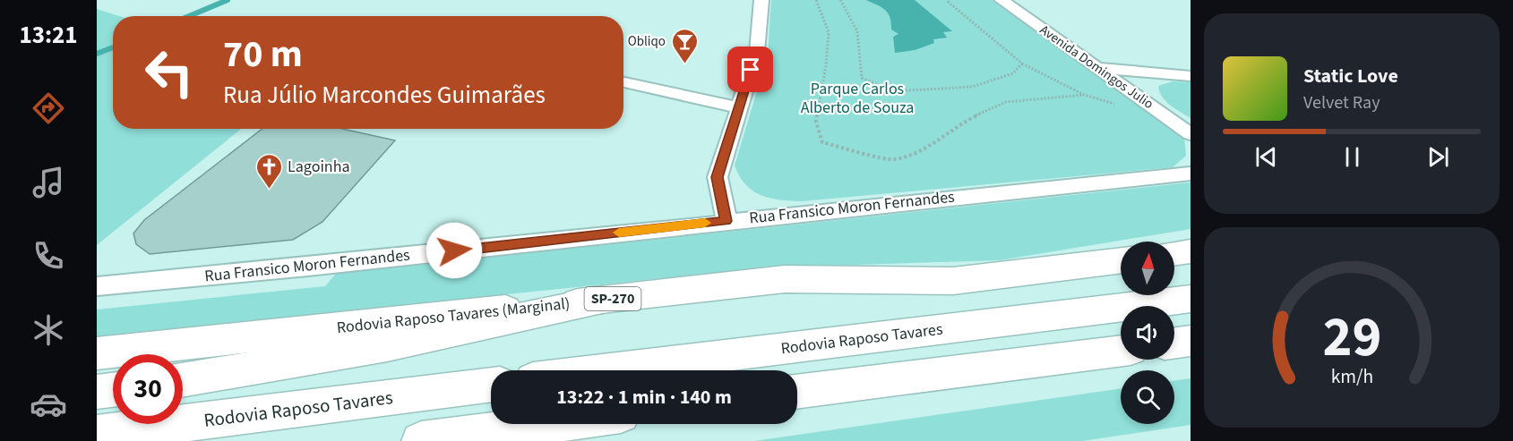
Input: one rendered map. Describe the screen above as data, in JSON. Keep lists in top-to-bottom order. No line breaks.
{"streets":{"highway":["SP-270","Rodovia Raposo Tavares (Marginal)","Rodovia Raposo Tavares"],"street":["Avenida Domingos Julio","Rua Fransico Moron Fernandes"]},"parks":["Parque Carlos Alberto de Souza"],"places":{"bar":["Obliqo"],"church":["Lagoinha"]},"north":"top","page":{"tabs":"13:21","turn":["70 m","Rua Júlio Marcondes Guimarães"],"song":["Static Love","Velvet Ray"],"limit":"30","trip":"13:22 · 1 min · 140 m","gauge":["29","km/h"]}}
